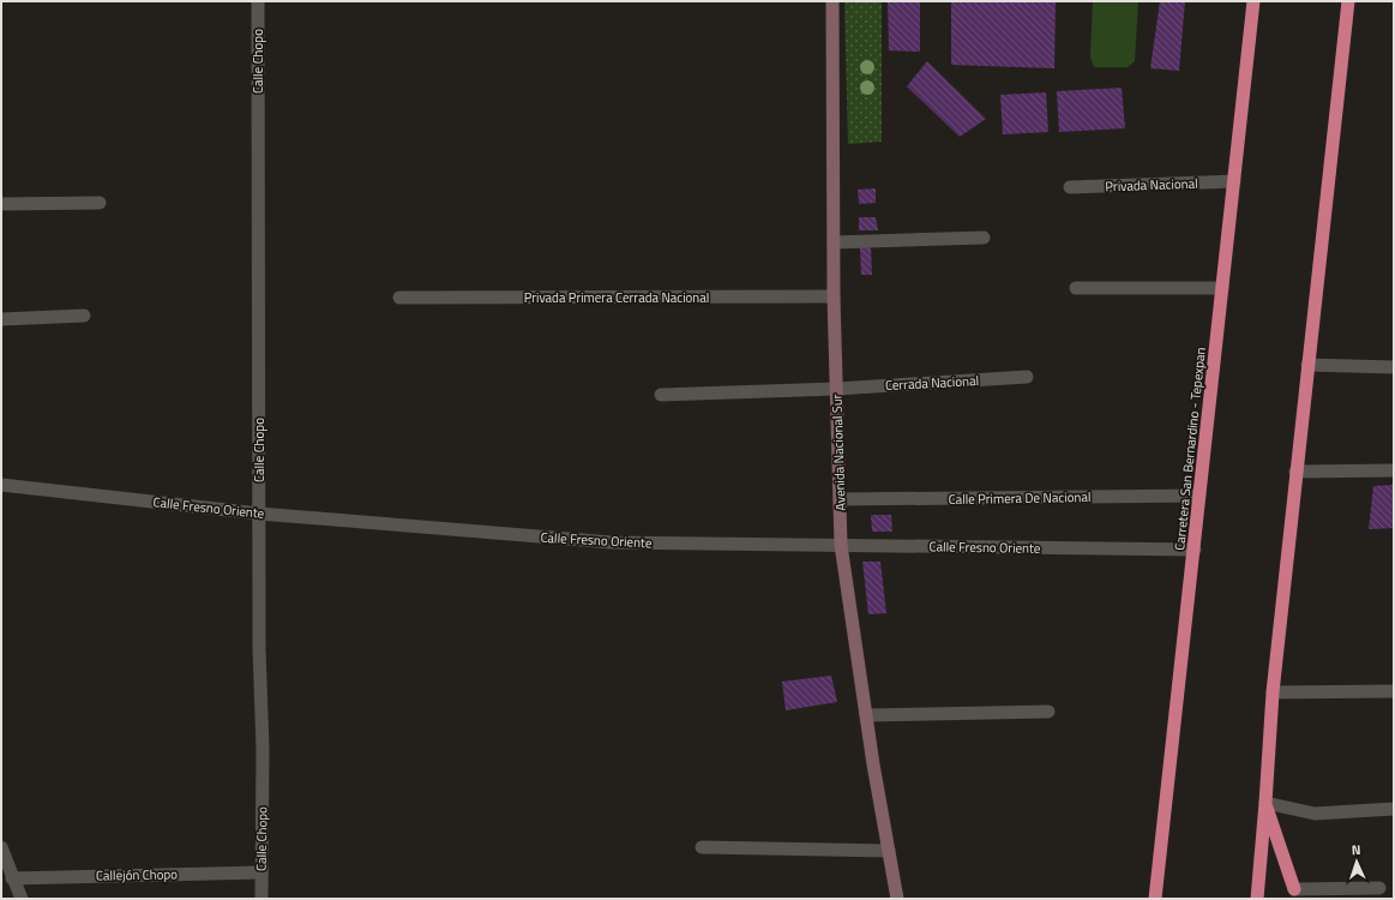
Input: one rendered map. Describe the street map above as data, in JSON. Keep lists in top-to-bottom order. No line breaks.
{"streets":{"highway":["Carretera San Bernardino - Tepexpan"],"main road":["Avenida Nacional Sur"],"street":["Calle Chopo","Privada Nacional","Privada Primera Cerrada Nacional","Cerrada Nacional","Calle Primera De Nacional","Calle Fresno Oriente","Callejón Chopo"]},"crossings":[["Calle Chopo","Calle Fresno Oriente"],["Calle Chopo","Callejón Chopo"],["Privada Nacional","Carretera San Bernardino - Tepexpan"],["Privada Primera Cerrada Nacional","Avenida Nacional Sur"],["Cerrada Nacional","Avenida Nacional Sur"],["Carretera San Bernardino - Tepexpan","Calle Primera De Nacional"],["Carretera San Bernardino - Tepexpan","Calle Fresno Oriente"],["Avenida Nacional Sur","Calle Primera De Nacional"],["Avenida Nacional Sur","Calle Fresno Oriente"]],"north":"top"}
